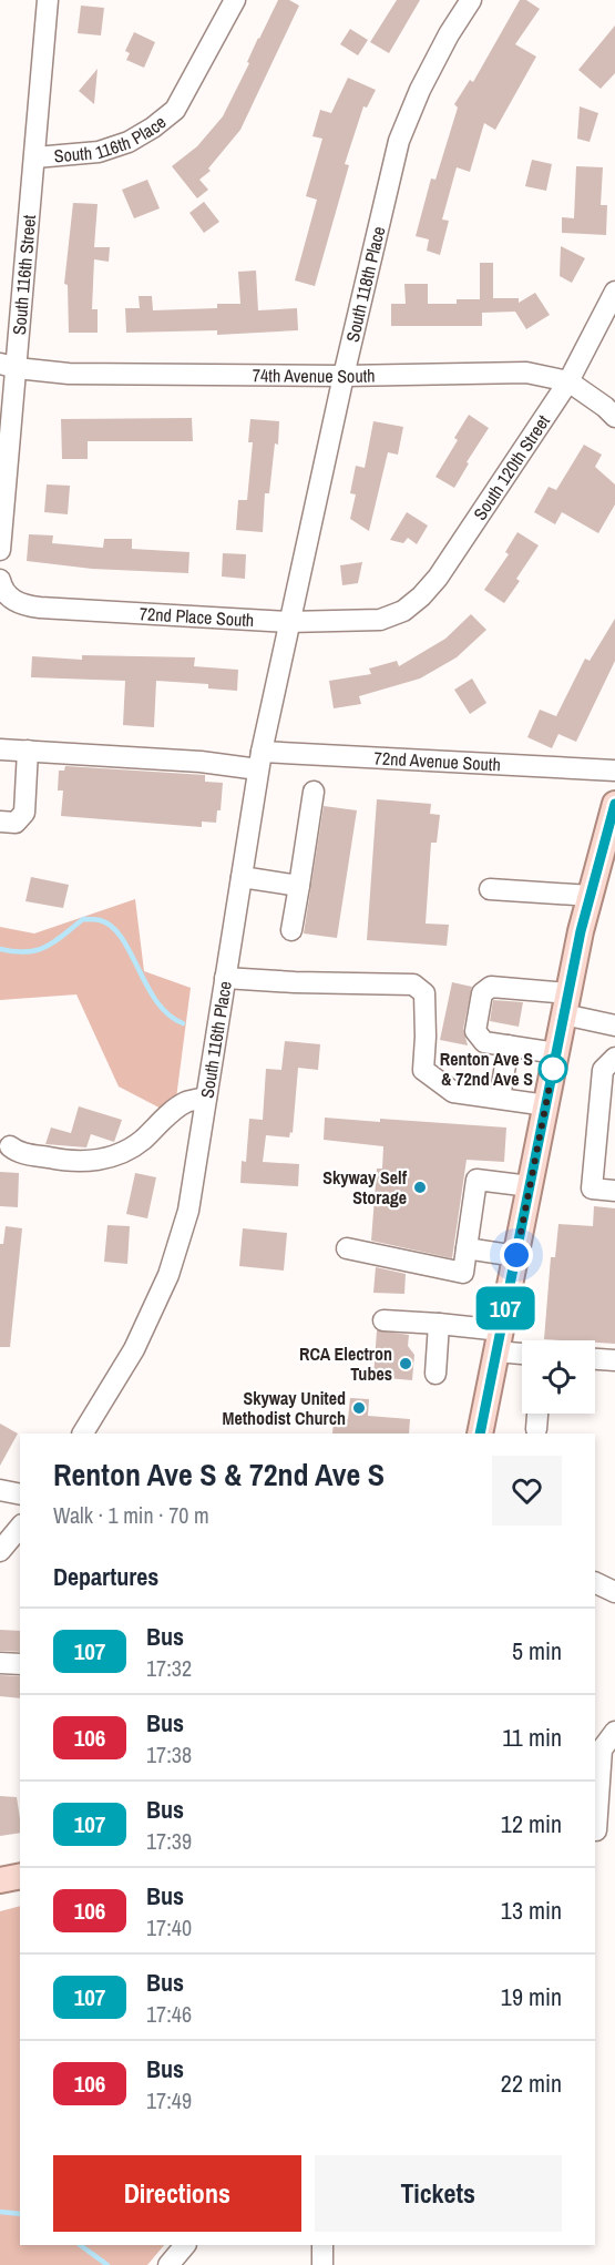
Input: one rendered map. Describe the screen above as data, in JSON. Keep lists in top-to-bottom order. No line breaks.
{"streets":{"street":["South 116th Place","South 116th Street","South 118th Place","74th Avenue South","South 120th Street","72nd Place South","72nd Avenue South"]},"crossings":[["South 116th Place","South 116th Street"],["South 116th Place","South 118th Place"],["South 116th Place","72nd Place South"],["South 116th Place","72nd Avenue South"],["South 116th Street","74th Avenue South"],["South 118th Place","74th Avenue South"],["South 118th Place","72nd Place South"],["74th Avenue South","South 120th Street"],["South 120th Street","72nd Place South"]],"places":["Renton Ave S & 72nd Ave S","Skyway Self Storage","RCA Electron Tubes","Skyway United Methodist Church"],"lines":["bus line 107"],"page":{"on_map":"107","heading":[["Renton Ave S & 72nd Ave S","Walk · 1 min · 70 m"],"Departures"],"list":[{"mark":"107","name":"Bus","note":"17:32","value":"5 min"},{"mark":"106","name":"Bus","note":"17:38","value":"11 min"},{"mark":"107","name":"Bus","note":"17:39","value":"12 min"},{"mark":"106","name":"Bus","note":"17:40","value":"13 min"},{"mark":"107","name":"Bus","note":"17:46","value":"19 min"},{"mark":"106","name":"Bus","note":"17:49","value":"22 min"}],"buttons":["Directions","Tickets"]}}
